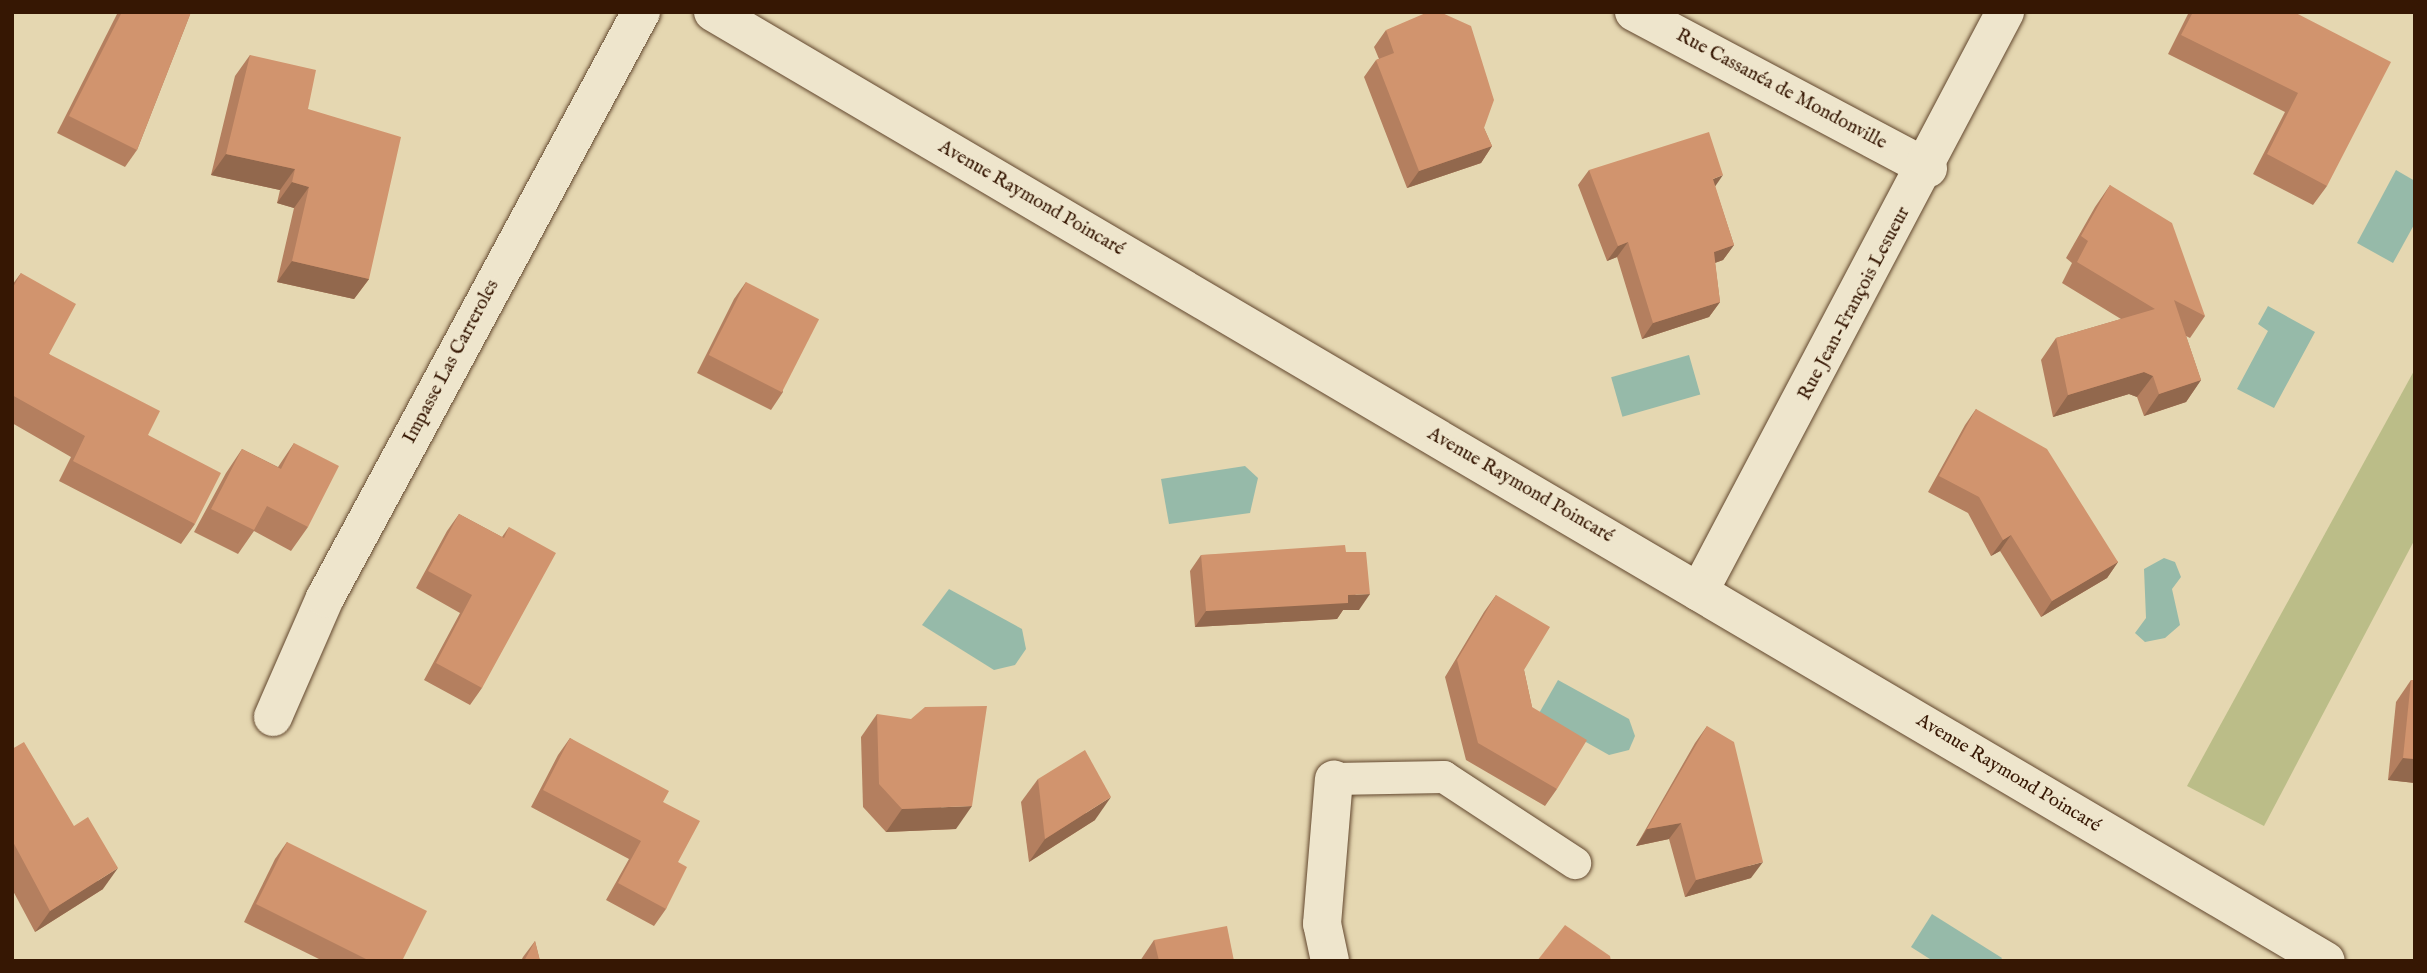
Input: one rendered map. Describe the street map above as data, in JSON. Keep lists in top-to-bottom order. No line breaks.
{"streets":{"street":["Rue Cassanéa de Mondonville","Avenue Raymond Poincaré","Rue Jean-François Lesueur","Impasse Las Carreroles"]},"crossings":[["Rue Cassanéa de Mondonville","Rue Jean-François Lesueur"],["Avenue Raymond Poincaré","Rue Jean-François Lesueur"]]}
